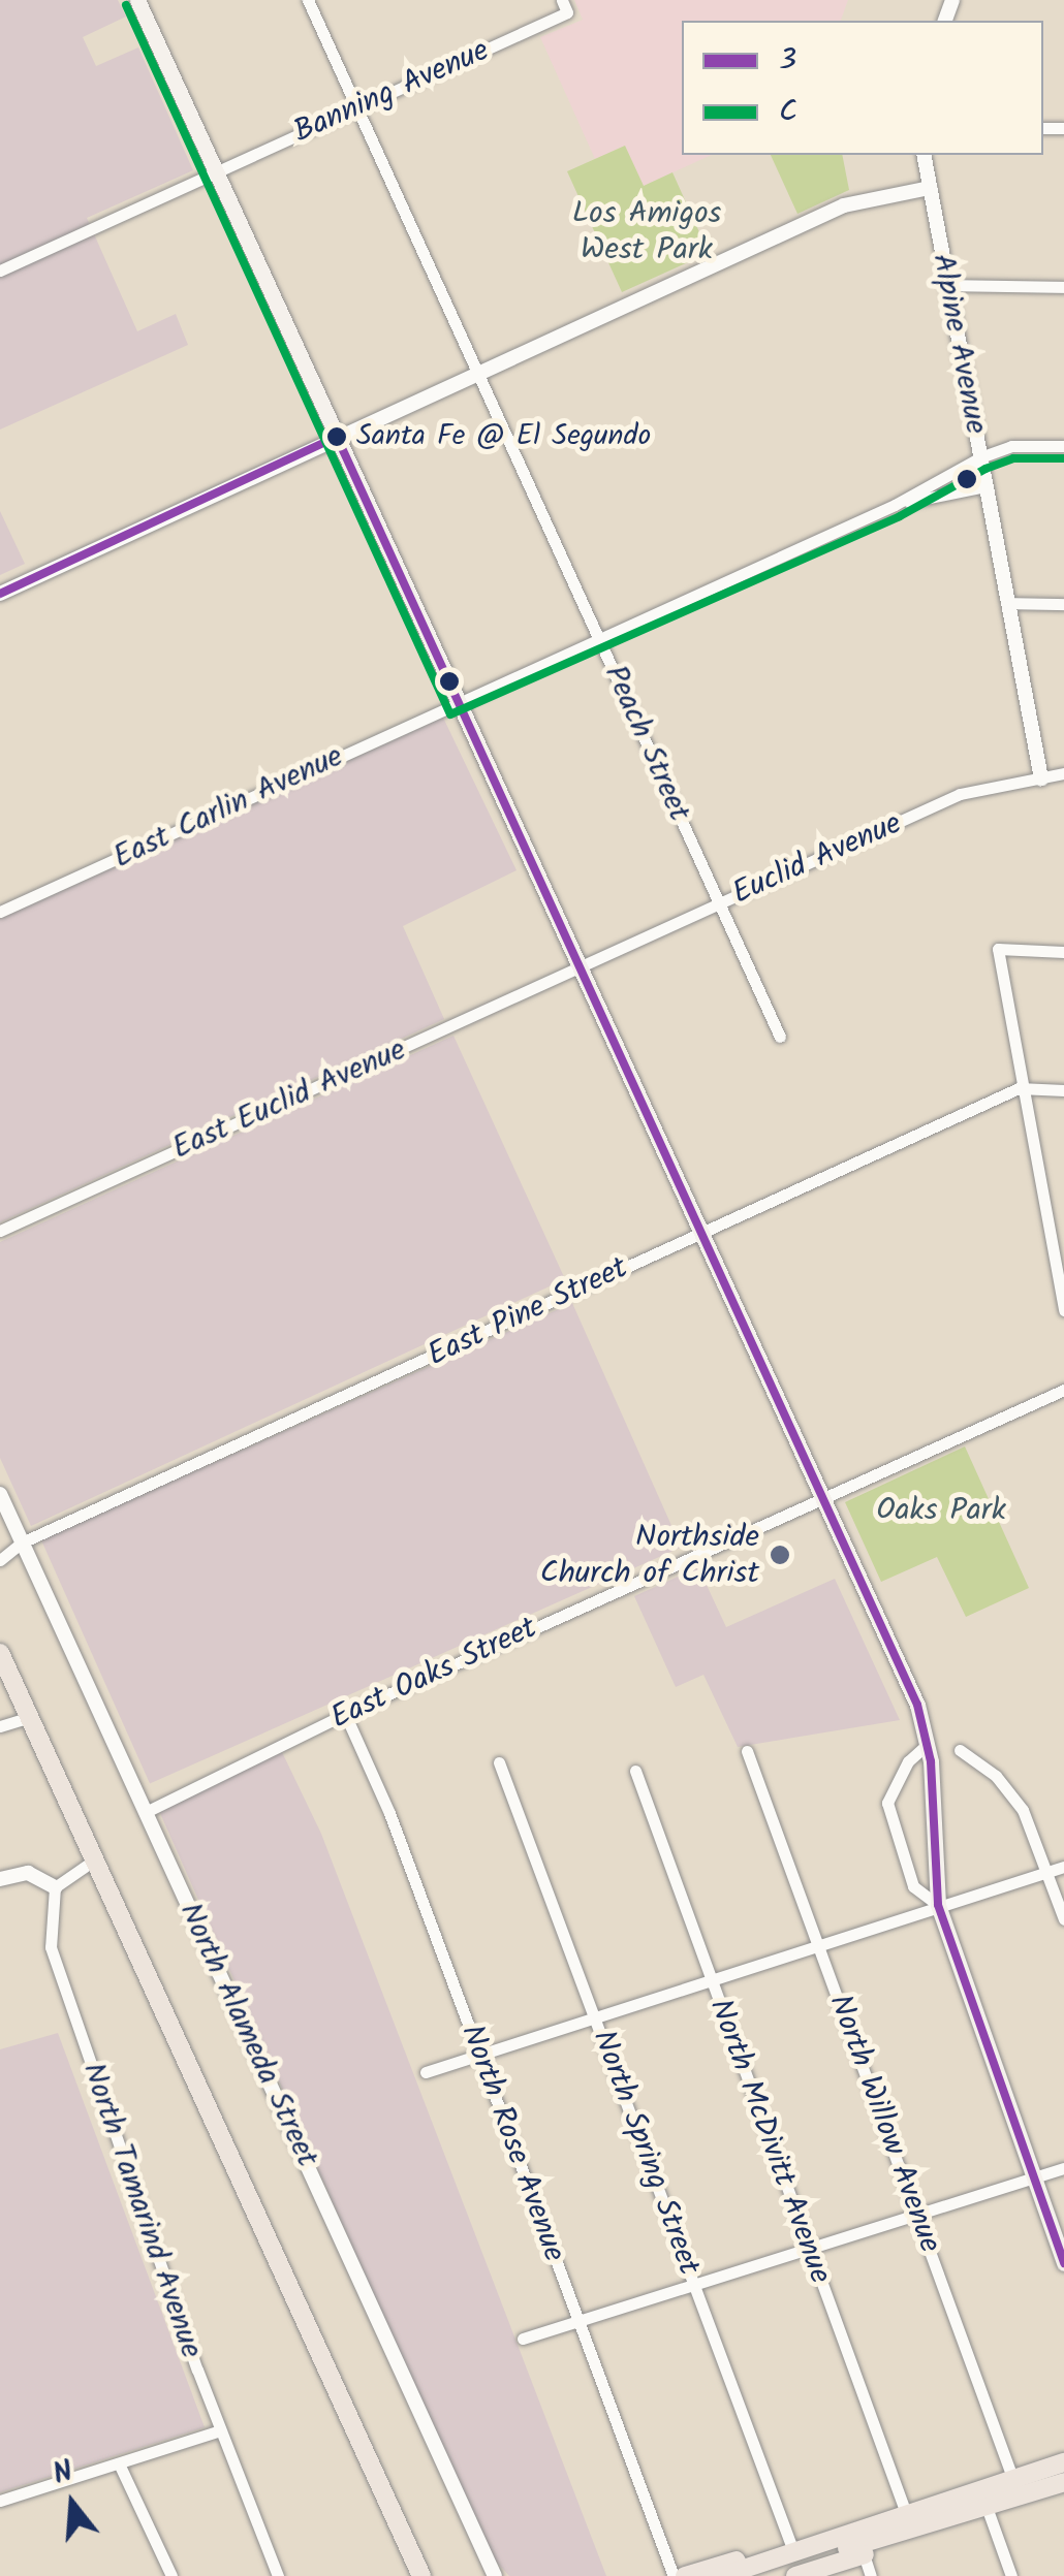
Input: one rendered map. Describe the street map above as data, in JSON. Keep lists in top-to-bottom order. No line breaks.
{"streets":{"main road":["North Alameda Street"],"street":["Banning Avenue","Alpine Avenue","Peach Street","East Carlin Avenue","Euclid Avenue","East Euclid Avenue","East Pine Street","East Oaks Street","North Willow Avenue","North McDivitt Avenue","North Rose Avenue","North Spring Street","North Tamarind Avenue"]},"crossings":[["Banning Avenue","Peach Street"],["Alpine Avenue","Euclid Avenue"],["Peach Street","East Carlin Avenue"],["Peach Street","Euclid Avenue"],["Euclid Avenue","East Euclid Avenue"],["East Pine Street","North Alameda Street"],["East Oaks Street","North Alameda Street"],["East Oaks Street","North Rose Avenue"]],"parks":["Los Amigos West Park","Oaks Park"],"places":["Santa Fe @ El Segundo","Northside Church of Christ"],"lines":["transit line C","transit line 3"],"legend":["3","C"],"north":"top"}
